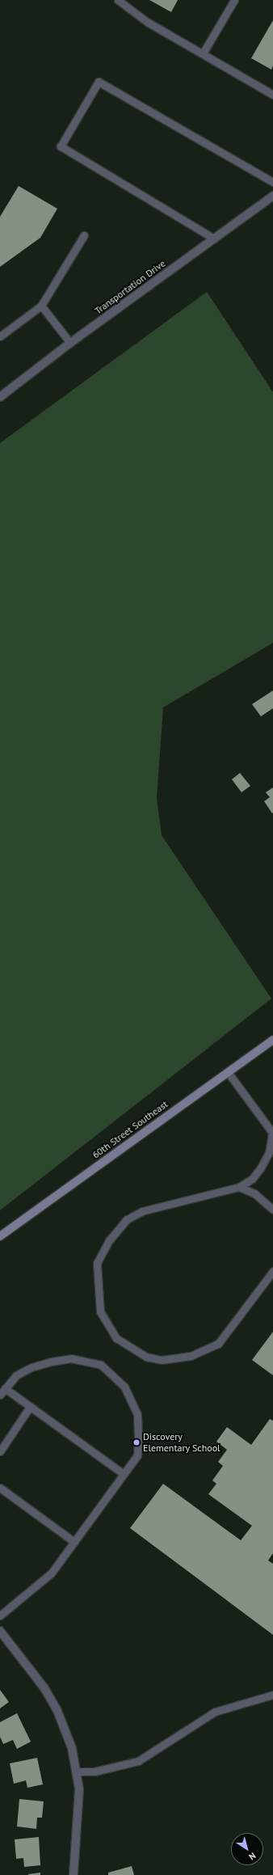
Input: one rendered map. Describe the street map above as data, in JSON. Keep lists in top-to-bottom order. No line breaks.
{"streets":{"main road":["60th Street Southeast"],"street":["Transportation Drive"]},"places":["Discovery Elementary School"],"north":"bottom right"}
